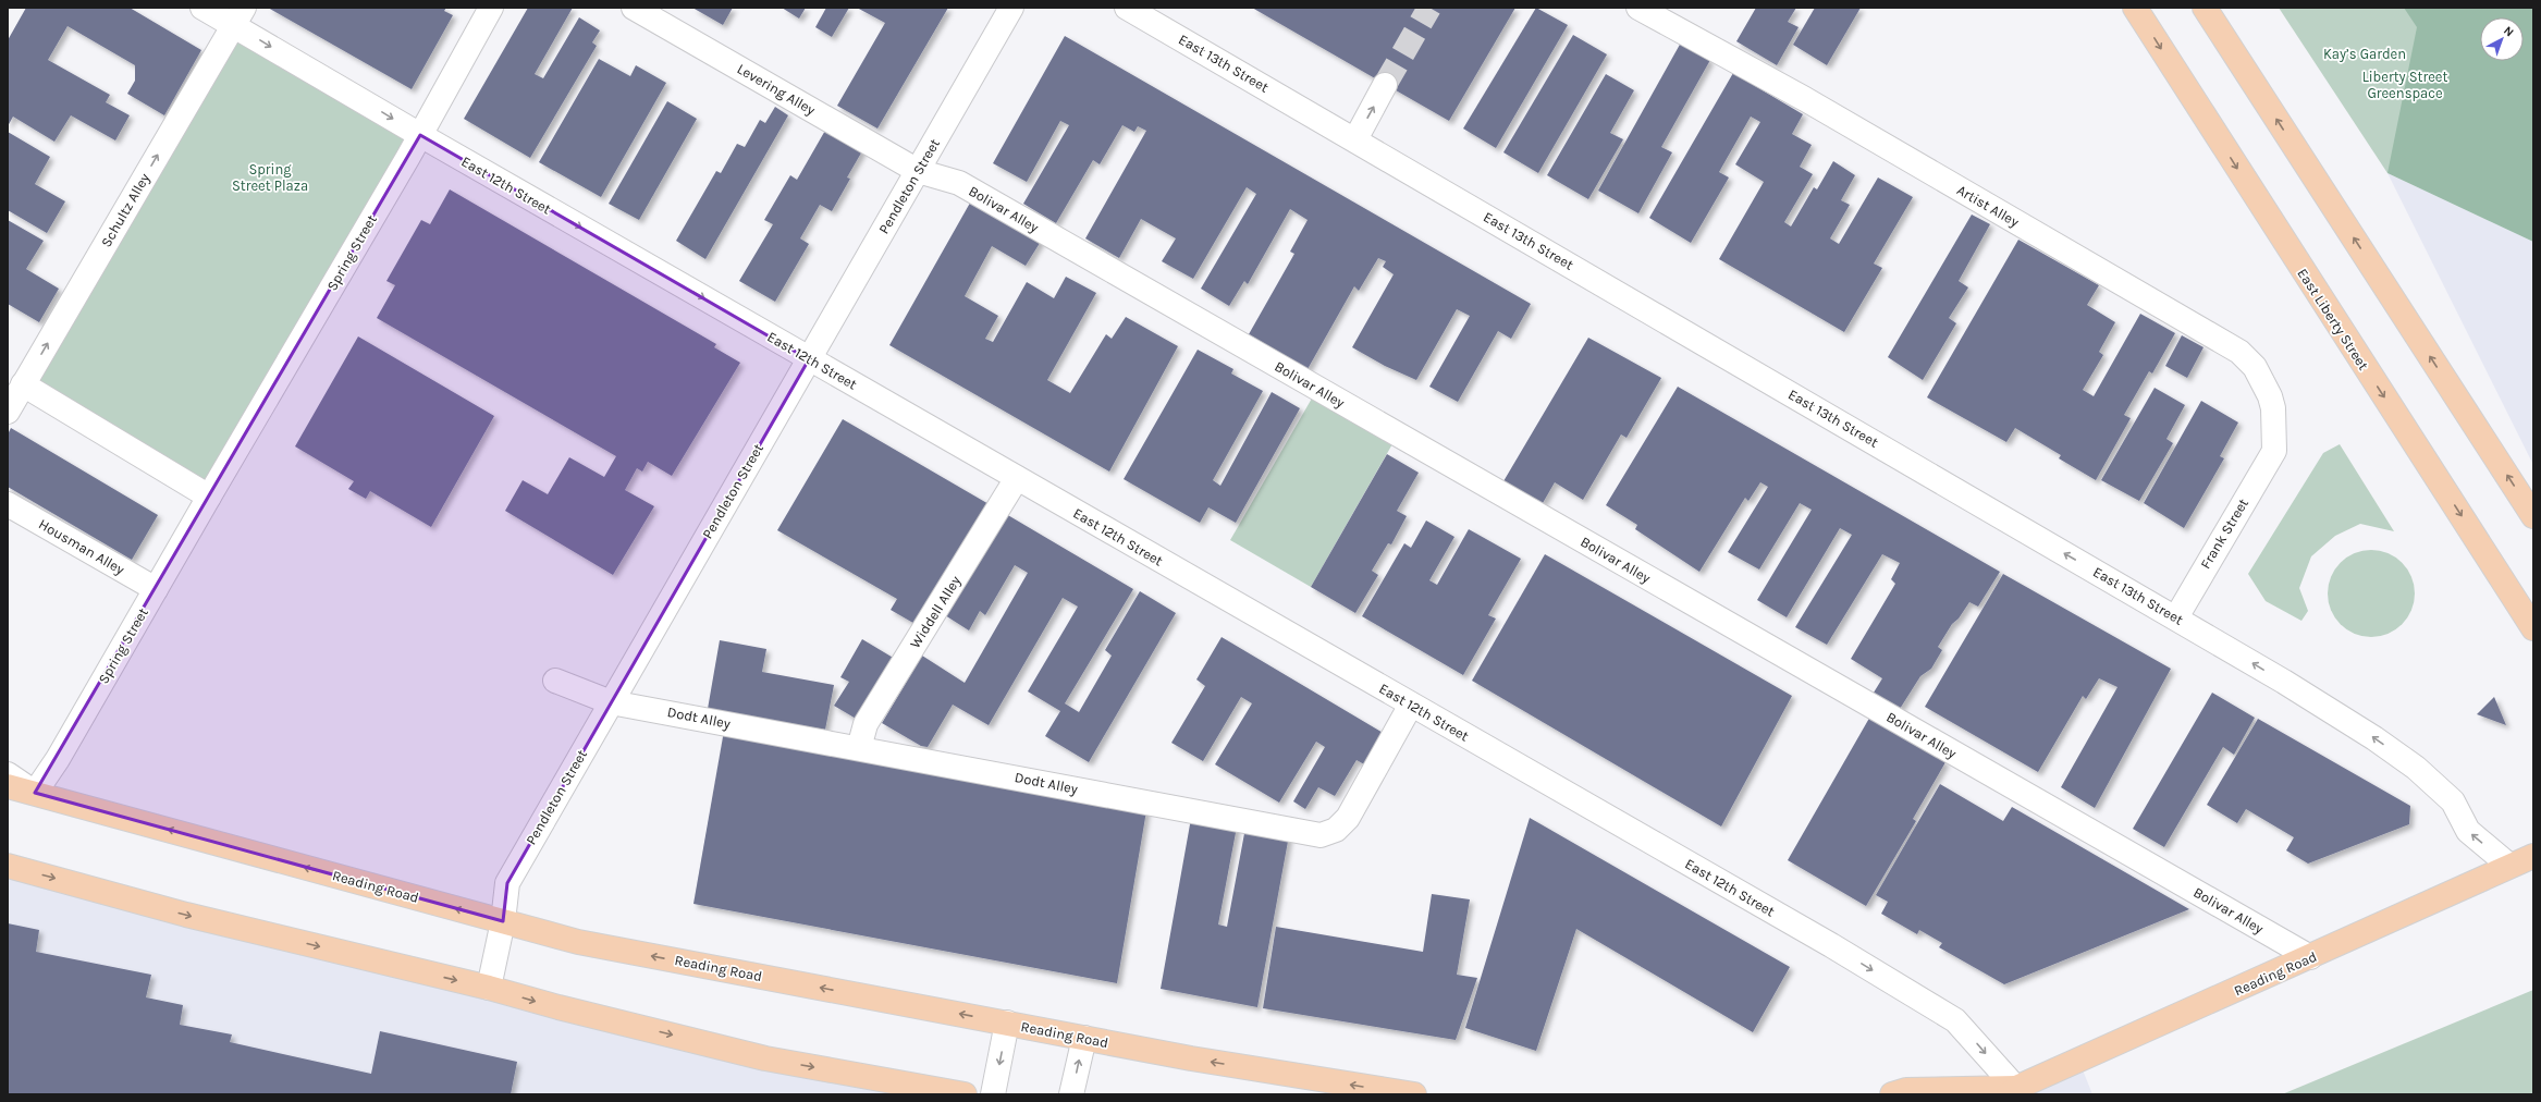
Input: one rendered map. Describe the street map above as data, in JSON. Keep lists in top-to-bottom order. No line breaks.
{"streets":{"main road":["East Liberty Street","Reading Road"],"street":["East 13th Street","Levering Alley","East 12th Street","Pendleton Street","Artist Alley","Bolivar Alley","Schultz Alley","Spring Street","Frank Street","Housman Alley","Widdell Alley","Dodt Alley"]},"crossings":[["East 13th Street","Frank Street"],["East 13th Street","Reading Road"],["Levering Alley","Pendleton Street"],["Levering Alley","Bolivar Alley"],["East 12th Street","Pendleton Street"],["East 12th Street","Schultz Alley"],["East 12th Street","Spring Street"],["East 12th Street","Widdell Alley"],["East 12th Street","Dodt Alley"],["East 12th Street","Reading Road"],["Pendleton Street","Bolivar Alley"],["Pendleton Street","Dodt Alley"],["Pendleton Street","Reading Road"],["Artist Alley","Frank Street"],["Bolivar Alley","Reading Road"],["Spring Street","Housman Alley"],["Spring Street","Reading Road"],["Widdell Alley","Dodt Alley"]],"one_way":["East 13th Street","East 12th Street","Schultz Alley"],"parks":["Kay’s Garden","Liberty Street Greenspace","Spring Street Plaza"],"north":"top right"}
